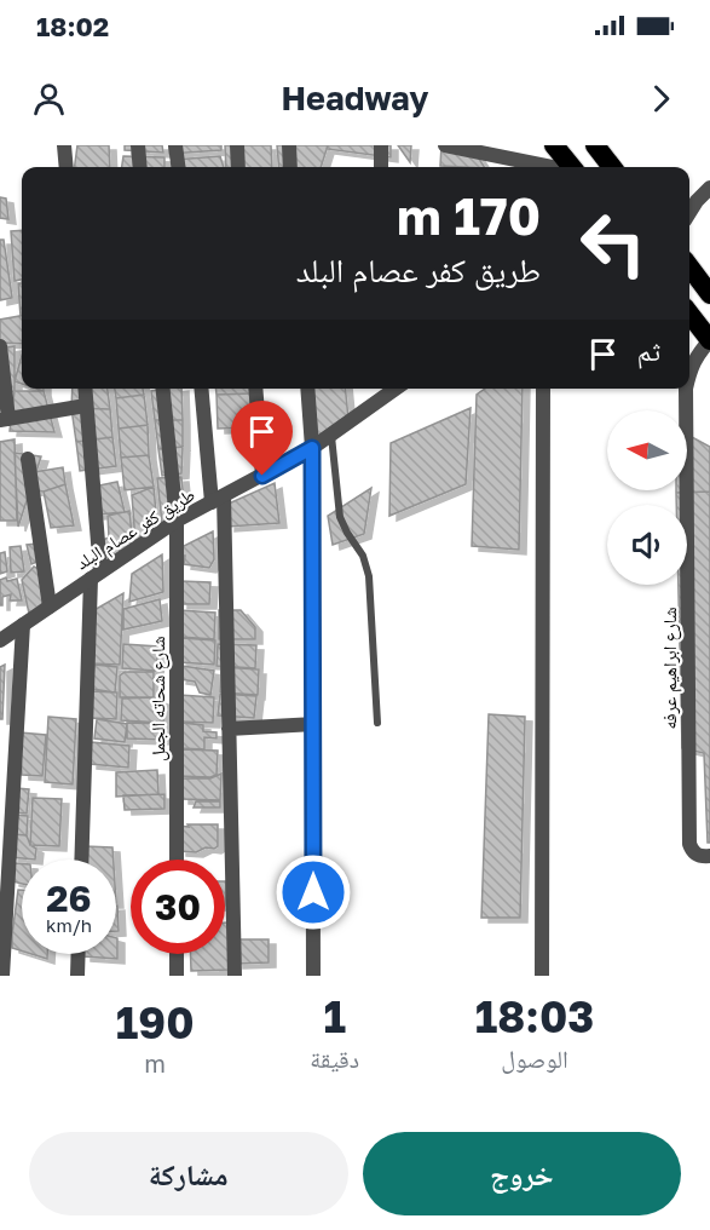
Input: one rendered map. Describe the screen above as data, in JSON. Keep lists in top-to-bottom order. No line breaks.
{"streets":{"street":["طريق كفر عصام البلد","شارع ابراهيم عرفه","شارع شحاته الجمل"]},"crossings":[["طريق كفر عصام البلد","شارع شحاته الجمل"]],"north":"left","page":{"status":"18:02","header":"Headway","turn":["170 m","طريق كفر عصام البلد"],"then":"ثم","speed":"26 km/h","limit":"30","eta":["18:03","الوصول","1","دقيقة","190","m"],"buttons":["خروج","مشاركة"]}}
